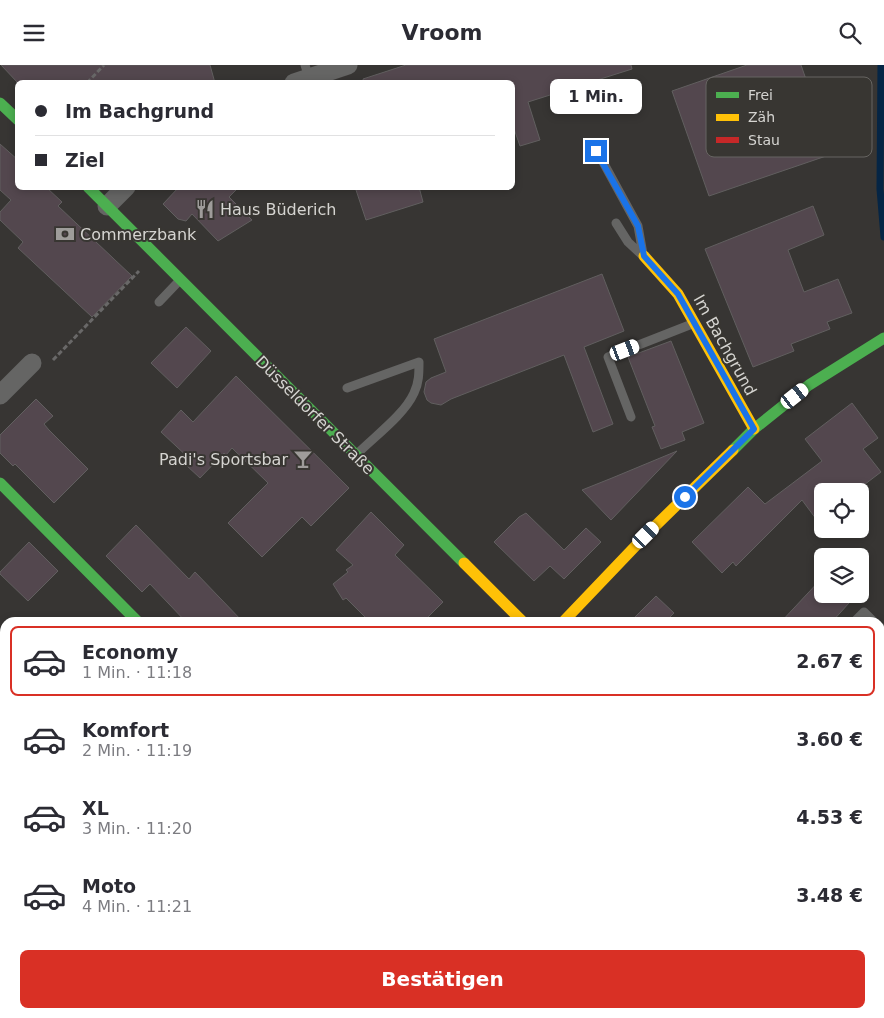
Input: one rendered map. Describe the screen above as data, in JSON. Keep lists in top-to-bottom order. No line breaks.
{"streets":{"street":["Im Bachgrund","Düsseldorfer Straße"]},"places":{"restaurant":["Haus Büderich"],"bank":["Commerzbank"],"bar":["Padi's Sportsbar"]},"legend":["Frei","Zäh","Stau"],"page":{"header":"Vroom","bubble":"1 Min.","banner":["Im Bachgrund","Ziel"],"list":[{"name":"Economy","note":"1 Min. · 11:18","value":"2.67 €"},{"name":"Komfort","note":"2 Min. · 11:19","value":"3.60 €"},{"name":"XL","note":"3 Min. · 11:20","value":"4.53 €"},{"name":"Moto","note":"4 Min. · 11:21","value":"3.48 €"}],"buttons":"Bestätigen"}}
